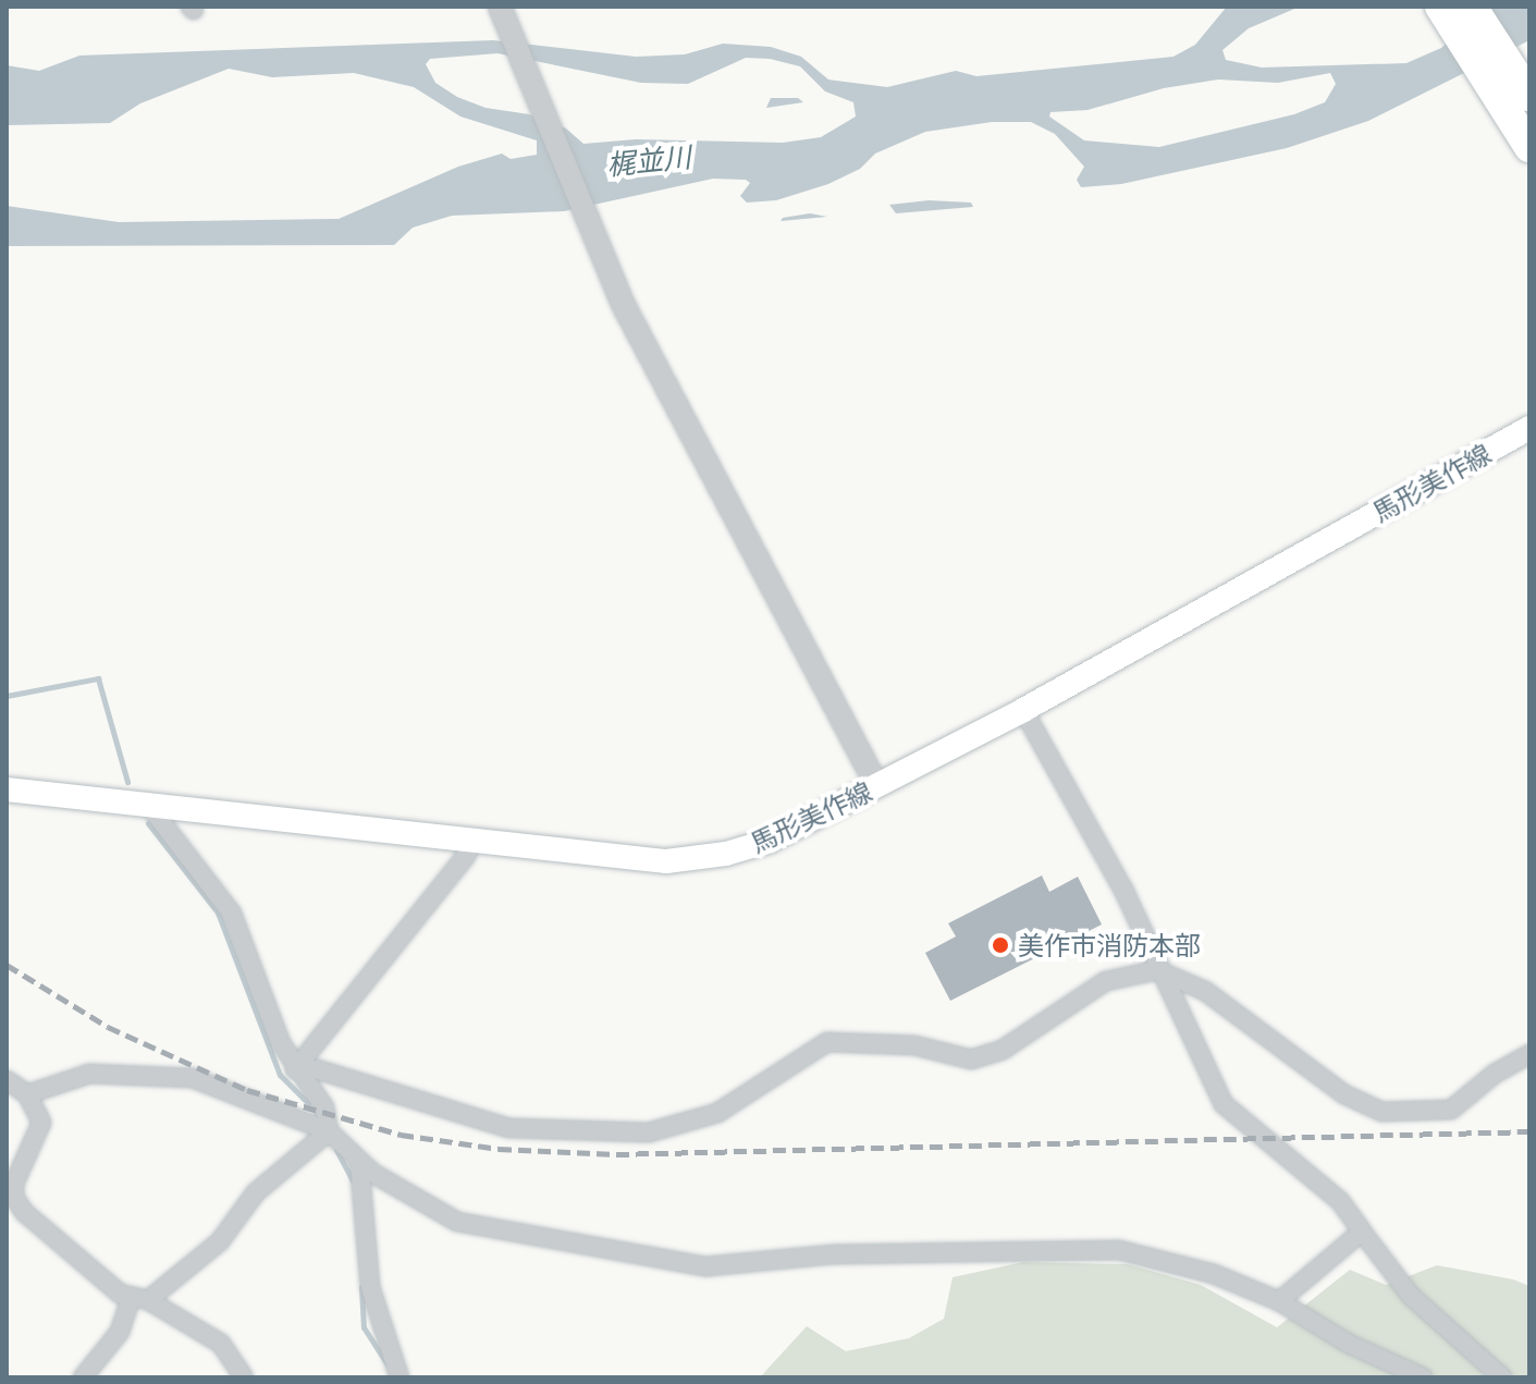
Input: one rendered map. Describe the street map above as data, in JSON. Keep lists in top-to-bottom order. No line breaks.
{"streets":{"main road":["馬形美作線"]},"water":["梶並川"],"places":["美作市消防本部"]}
